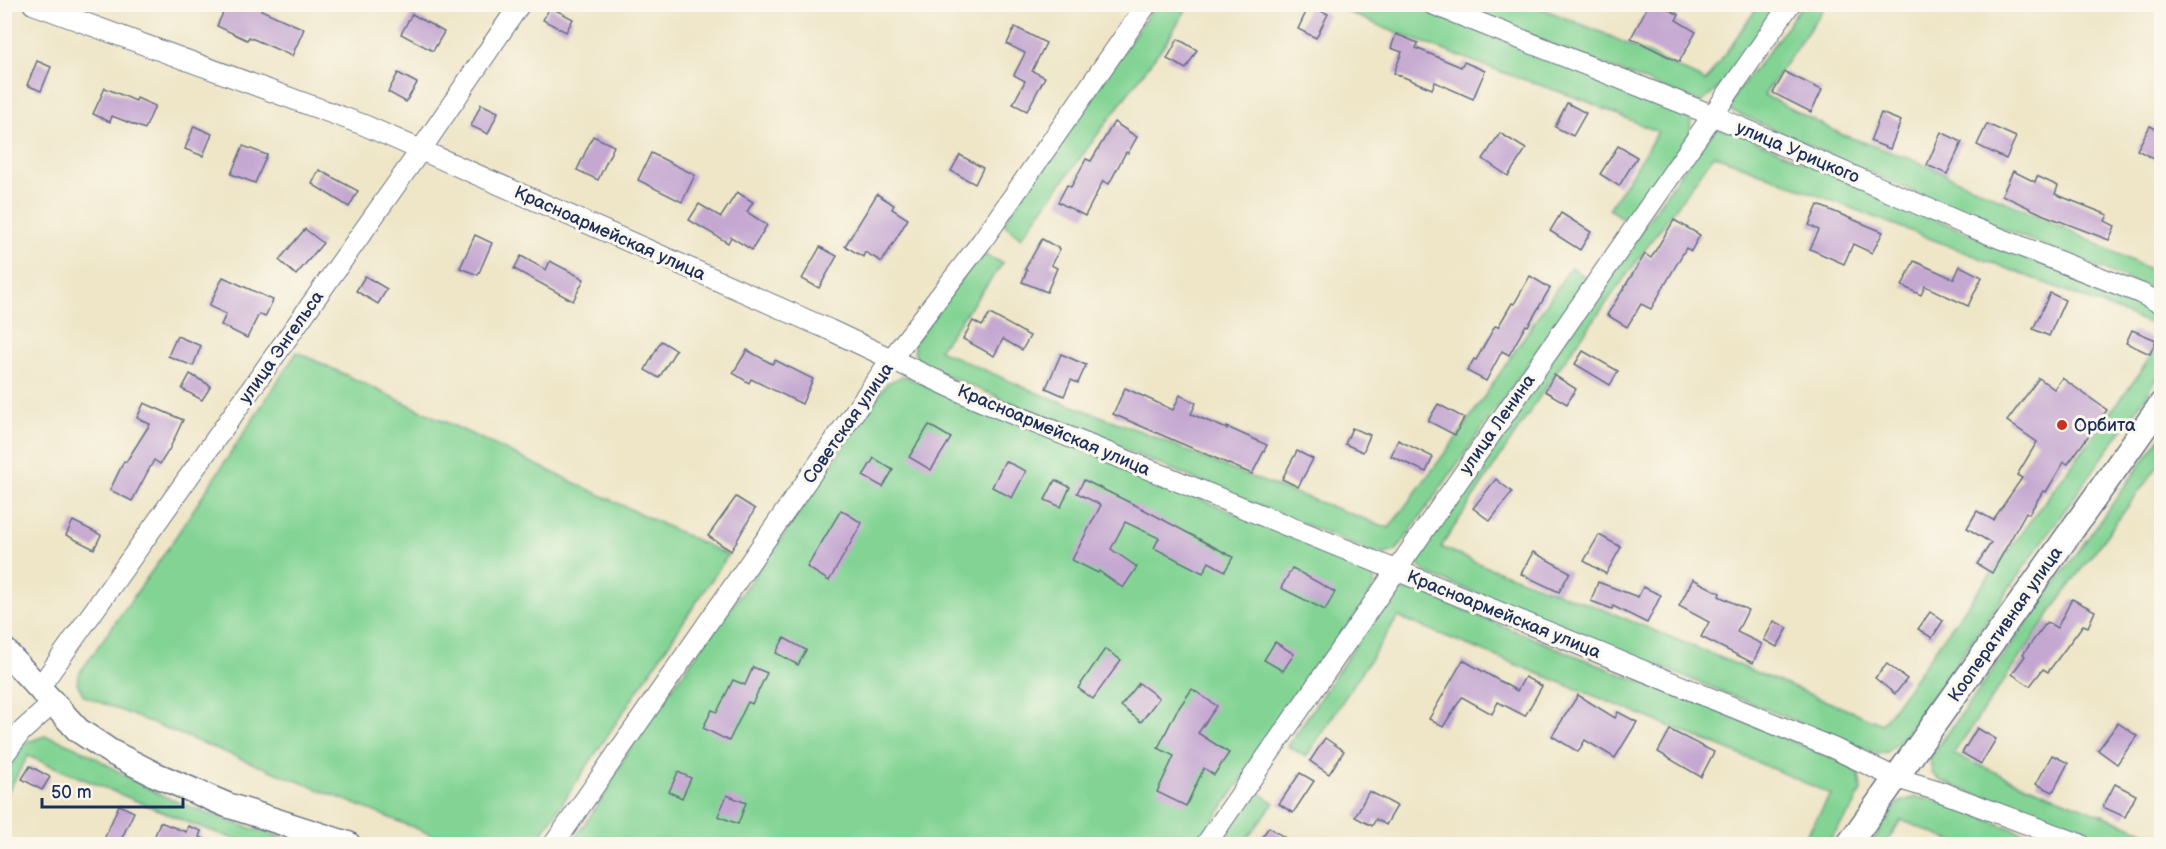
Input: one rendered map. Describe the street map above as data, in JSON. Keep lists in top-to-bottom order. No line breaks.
{"streets":{"street":["улица Урицкого","Красноармейская улица","улица Энгельса","Советская улица","улица Ленина","Кооперативная улица"]},"crossings":[["улица Урицкого","улица Ленина"],["Красноармейская улица","улица Энгельса"],["Красноармейская улица","Советская улица"],["Красноармейская улица","улица Ленина"],["Красноармейская улица","Кооперативная улица"]],"places":["Орбита"],"scale_bar":"50 m"}
